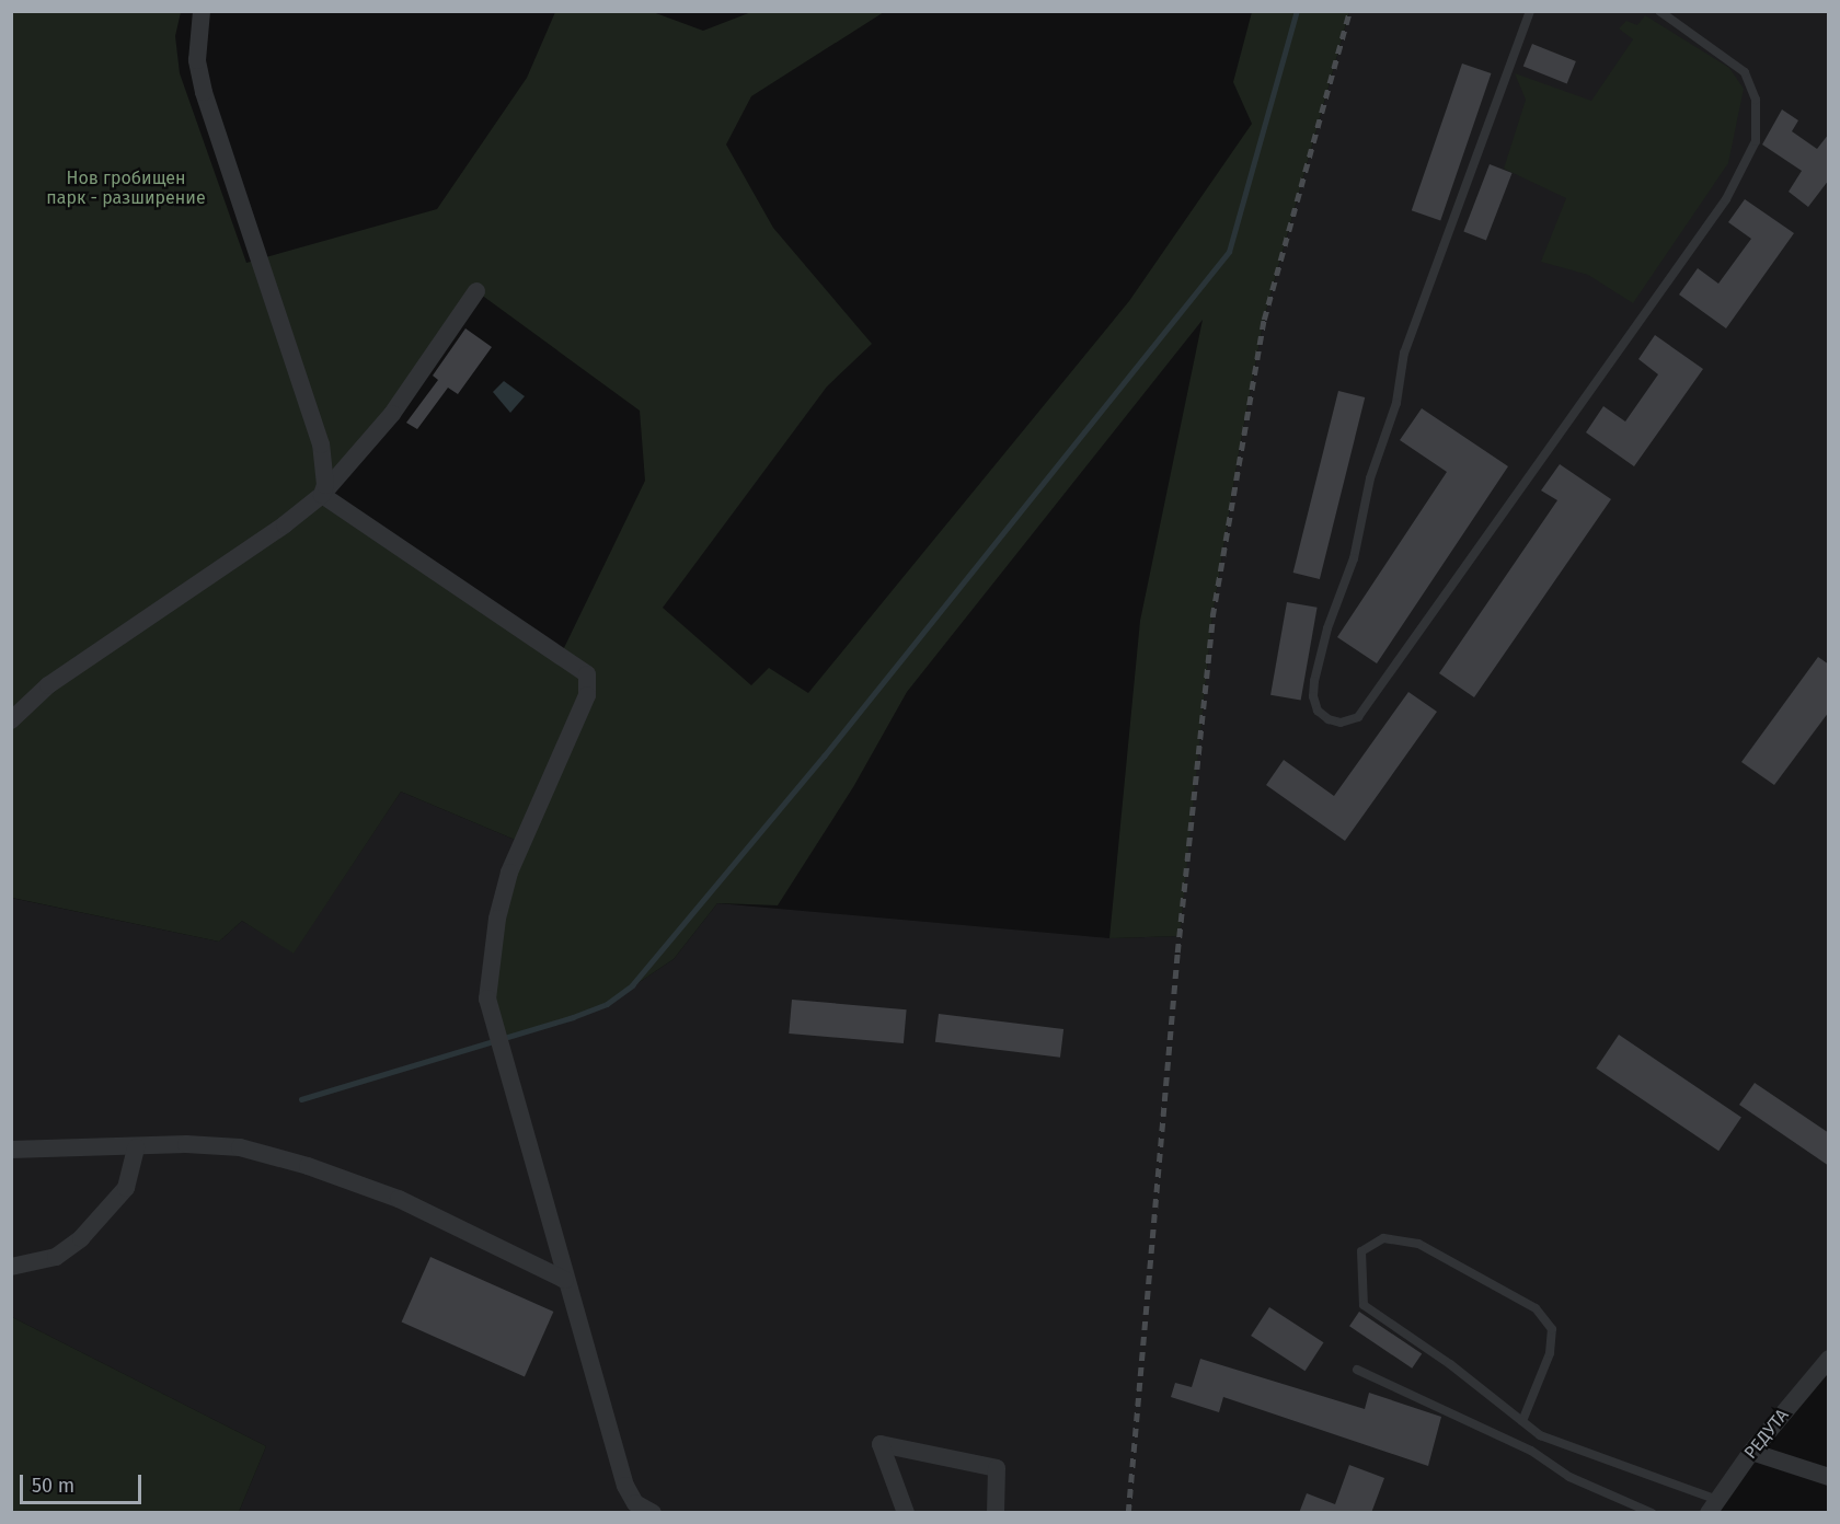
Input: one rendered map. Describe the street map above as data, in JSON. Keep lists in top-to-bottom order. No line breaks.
{"streets":{"street":["РЕДУТА"]},"parks":["Нов гробищен парк - разширение"],"scale_bar":"50 m"}
